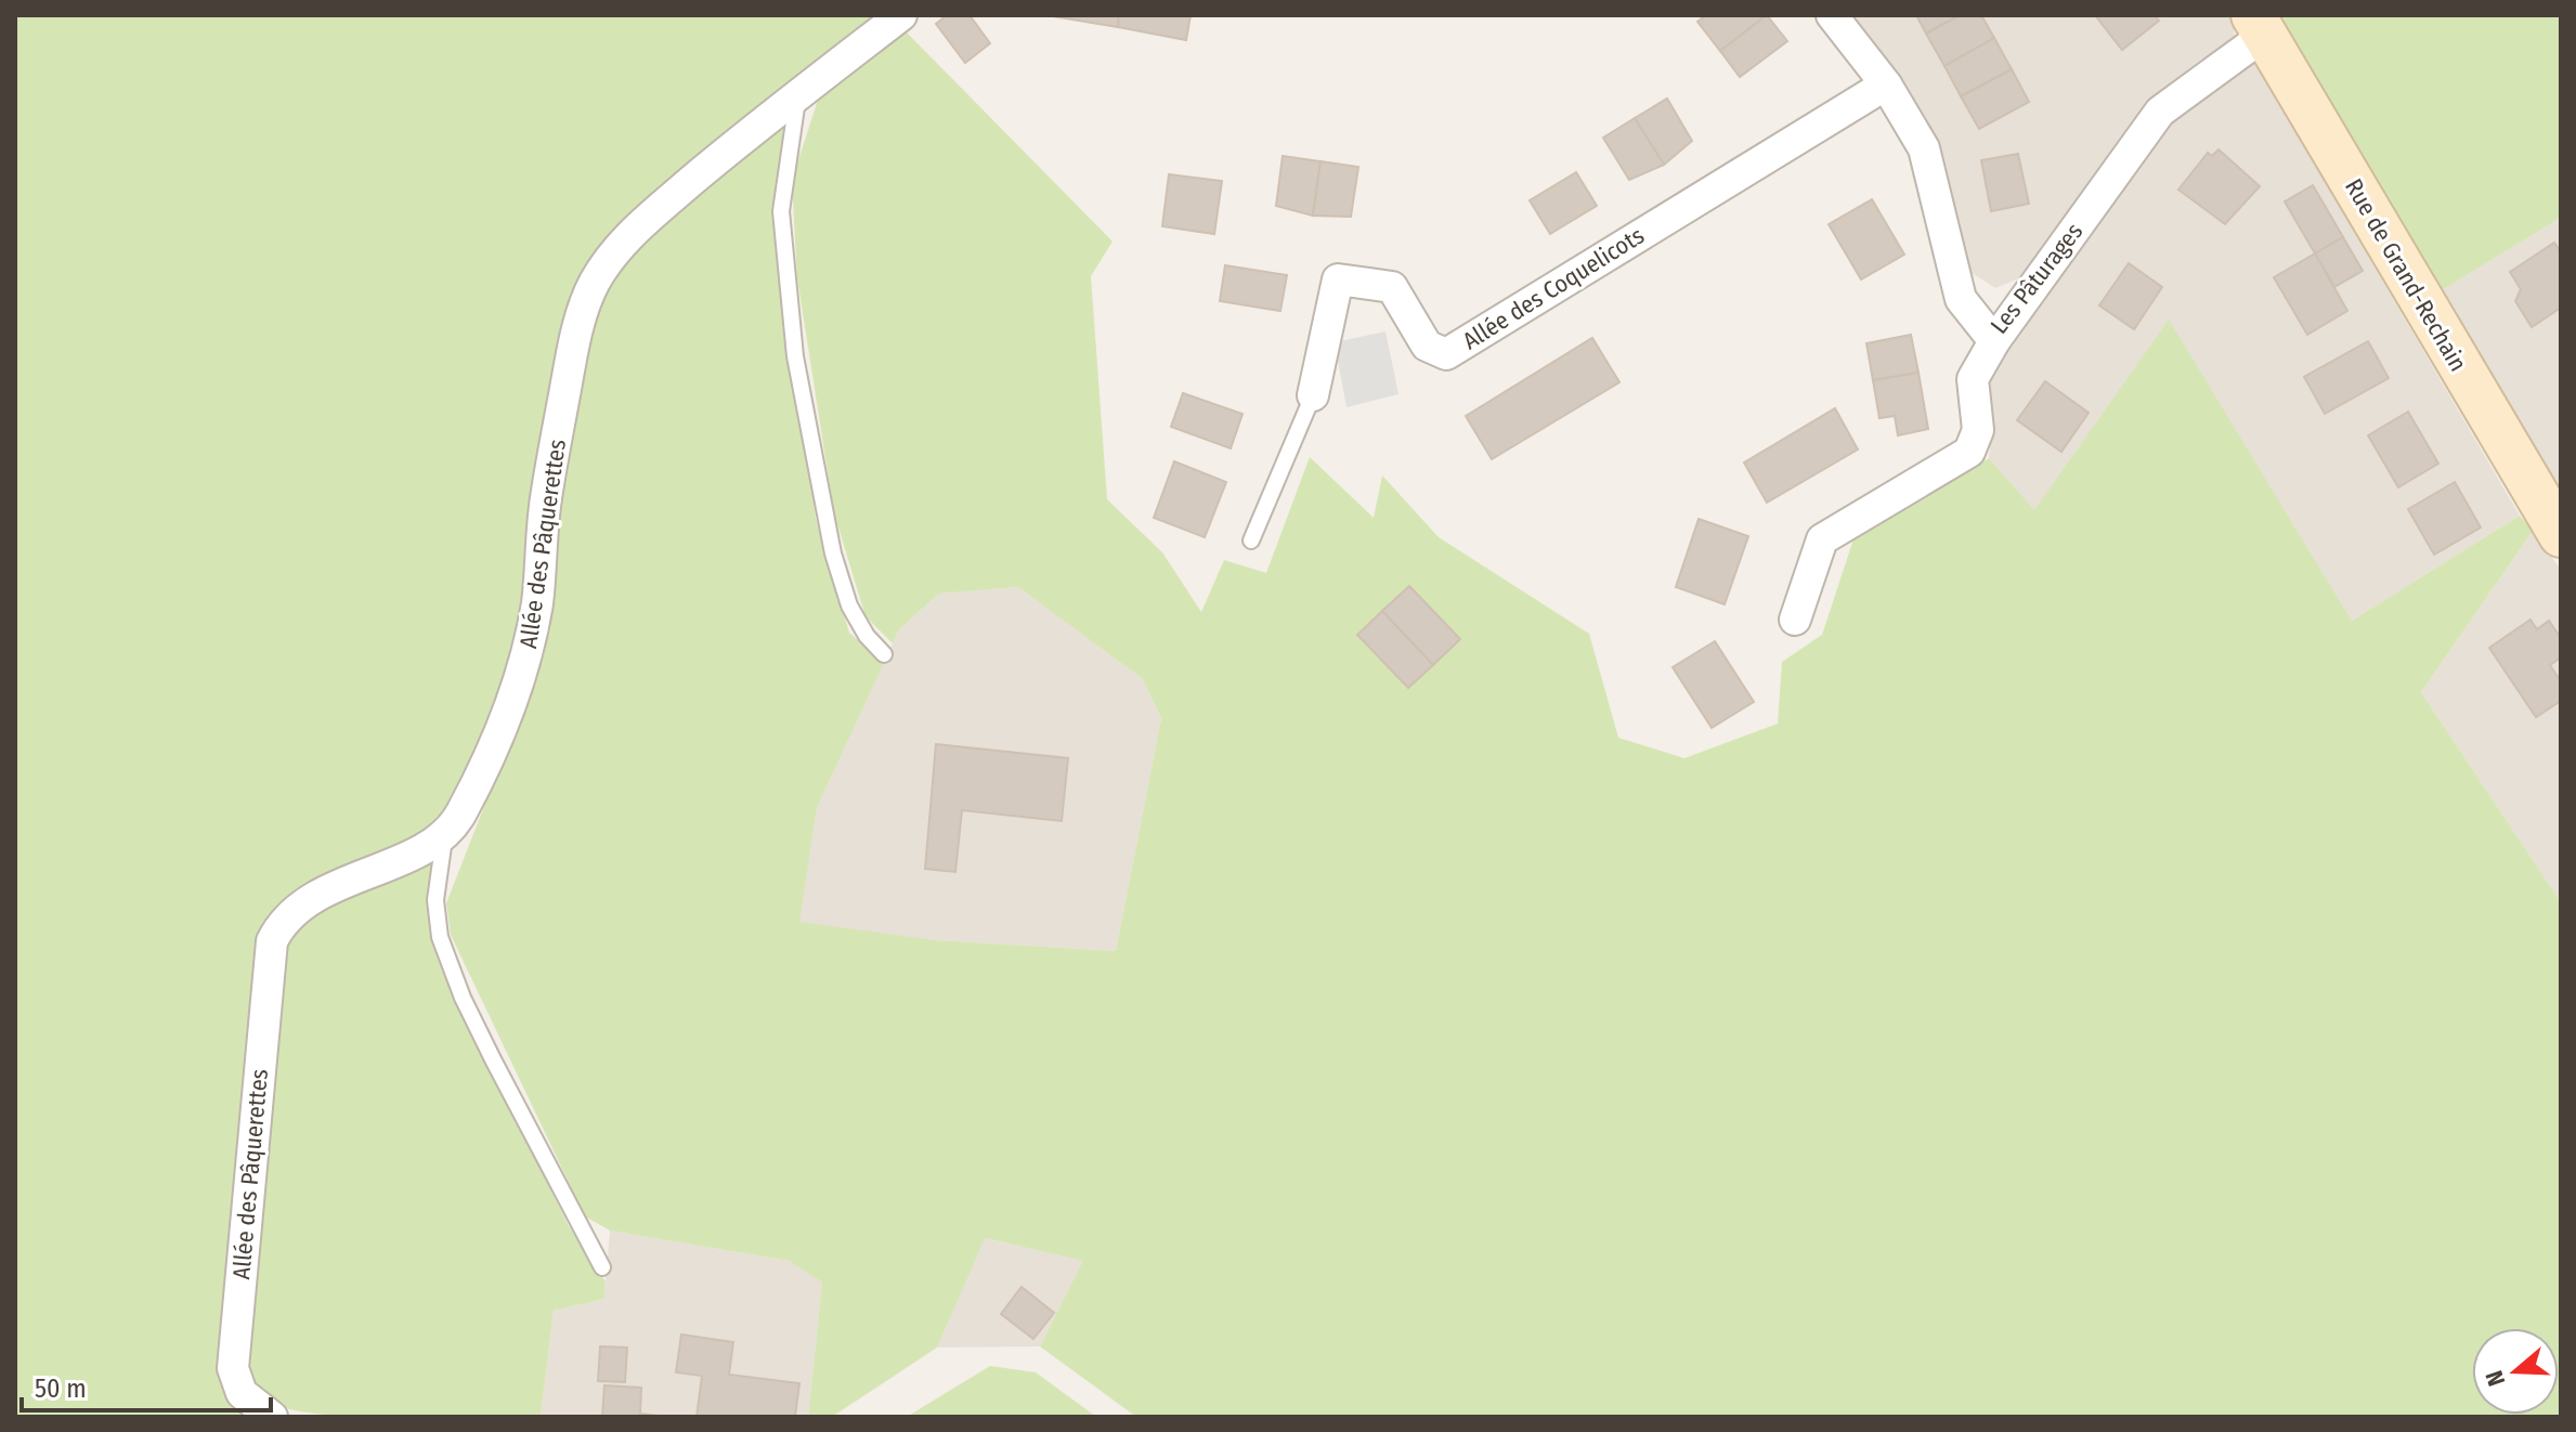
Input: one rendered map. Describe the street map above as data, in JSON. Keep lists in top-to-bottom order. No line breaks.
{"streets":{"street":["Rue de Grand-Rechain","Les Pâturages","Allée des Coquelicots","Allée des Pâquerettes"]},"crossings":[["Rue de Grand-Rechain","Les Pâturages"],["Les Pâturages","Allée des Coquelicots"]],"scale_bar":"50 m","north":"left"}
